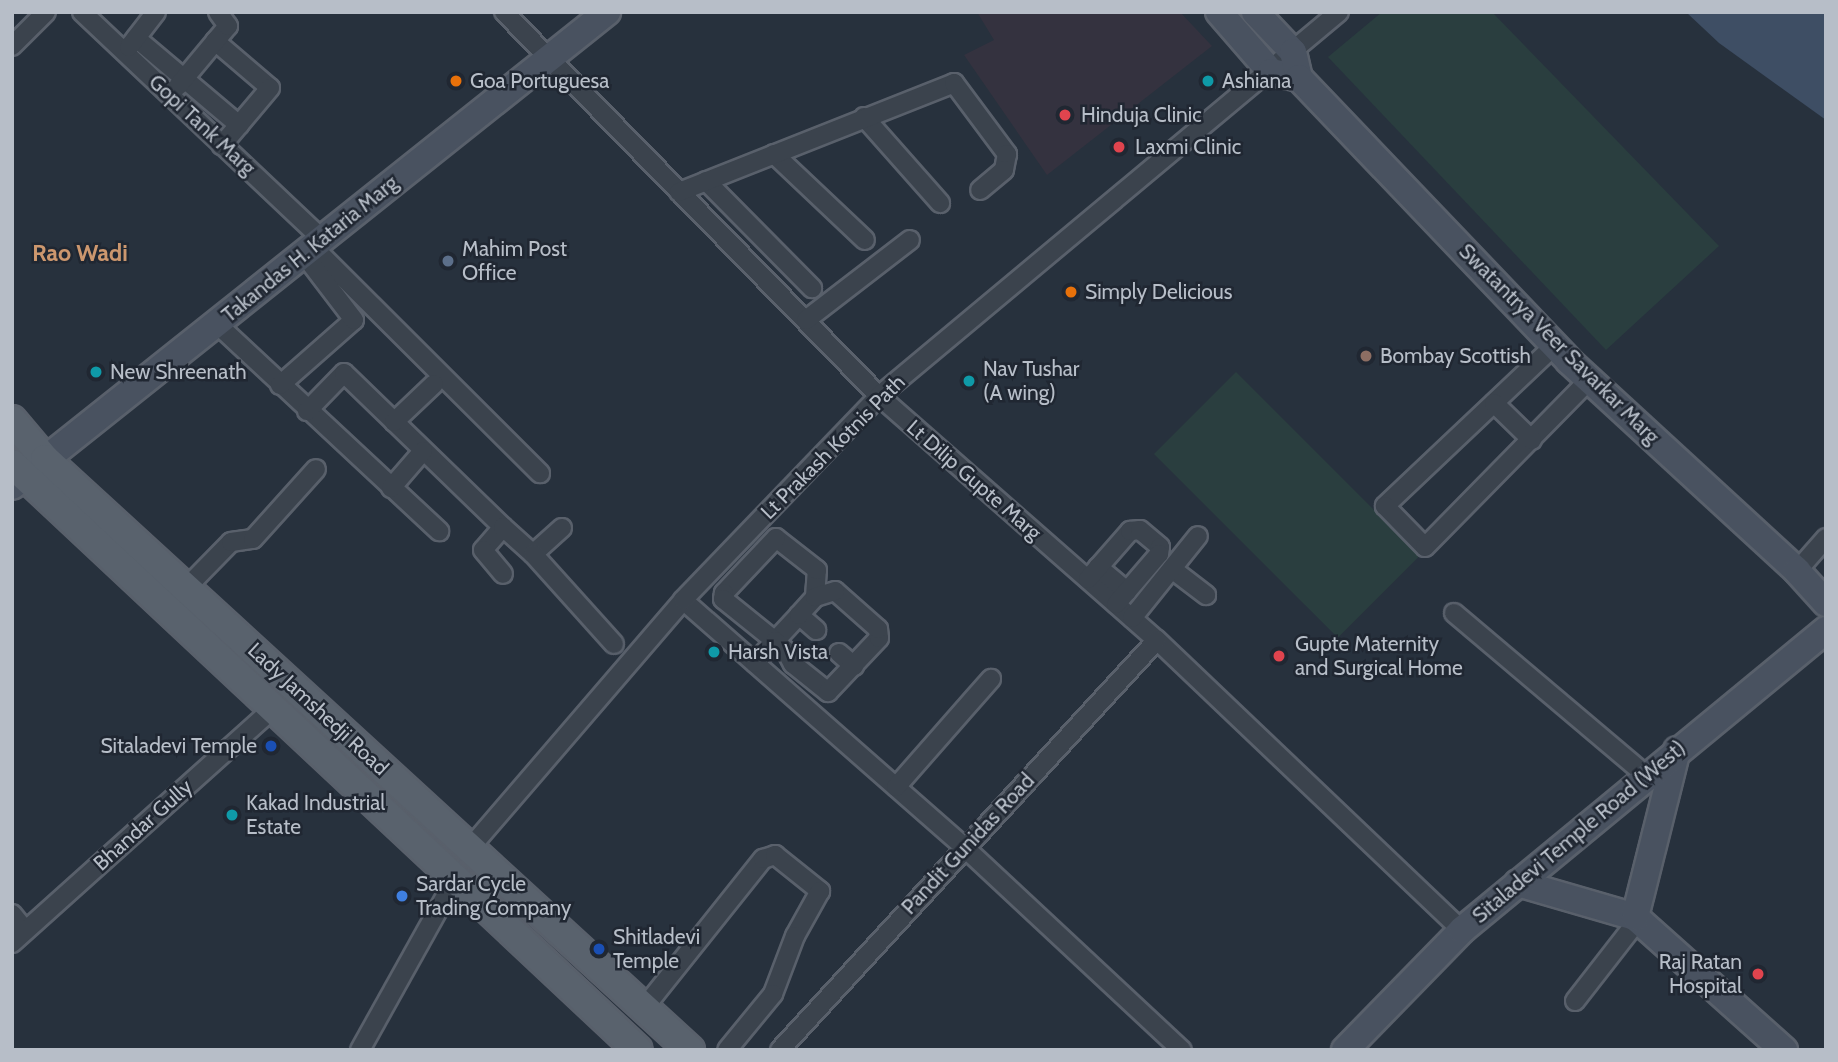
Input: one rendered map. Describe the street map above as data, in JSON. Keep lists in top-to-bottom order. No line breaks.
{"streets":{"main road":["Takandas H. Kataria Marg","Swatantrya Veer Savarkar Marg","Lady Jamshedji Road","Sitaladevi Temple Road (West)"],"street":["Gopi Tank Marg","Lt Prakash Kotnis Path","Lt Dilip Gupte Marg","Bhandar Gully","Pandit Gunidas Road"]},"crossings":[["Gopi Tank Marg","Takandas H. Kataria Marg"],["Takandas H. Kataria Marg","Lt Dilip Gupte Marg"],["Takandas H. Kataria Marg","Lady Jamshedji Road"],["Lt Prakash Kotnis Path","Lt Dilip Gupte Marg"],["Lt Prakash Kotnis Path","Lady Jamshedji Road"],["Lt Dilip Gupte Marg","Sitaladevi Temple Road (West)"],["Lt Dilip Gupte Marg","Pandit Gunidas Road"],["Lady Jamshedji Road","Bhandar Gully"]],"districts":["Rao Wadi"],"places":["Goa Portuguesa","Ashiana","Hinduja Clinic","Laxmi Clinic","Mahim Post Office","Simply Delicious","Bombay Scottish","New Shreenath","Nav Tushar (A wing)","Harsh Vista","Gupte Maternity and Surgical Home","Sitaladevi Temple","Kakad Industrial Estate","Sardar Cycle Trading Company","Shitladevi Temple","Raj Ratan Hospital"]}
